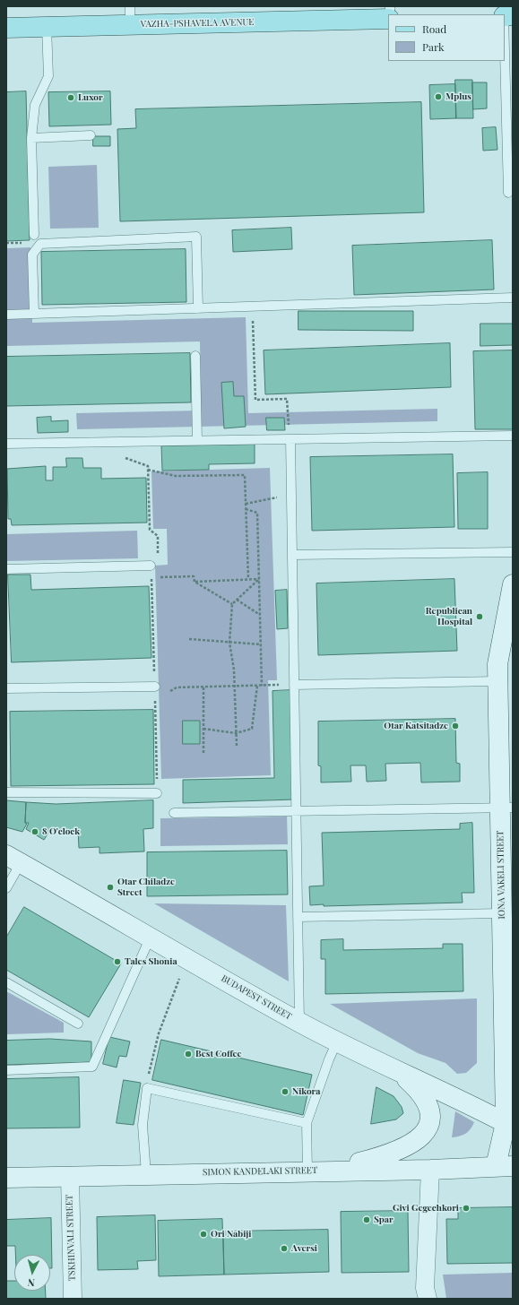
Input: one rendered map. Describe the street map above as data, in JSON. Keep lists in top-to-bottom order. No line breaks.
{"streets":{"main road":["VAZHA-PSHAVELA AVENUE","IONA VAKELI STREET","BUDAPEST STREET","SIMON KANDELAKI STREET"],"street":["TSKHINVALI STREET"]},"crossings":[["IONA VAKELI STREET","BUDAPEST STREET"],["IONA VAKELI STREET","SIMON KANDELAKI STREET"],["SIMON KANDELAKI STREET","TSKHINVALI STREET"]],"places":["Mplus","Luxor","Republican Hospital","Otar Katsitadze","8 O'clock","Otar Chiladze Street","Tales Shonia","Best Coffee","Nikora","Givi Gegechkori","Spar","Ori Nabiji","Aversi"],"legend":["Road","Park"],"north":"bottom"}
